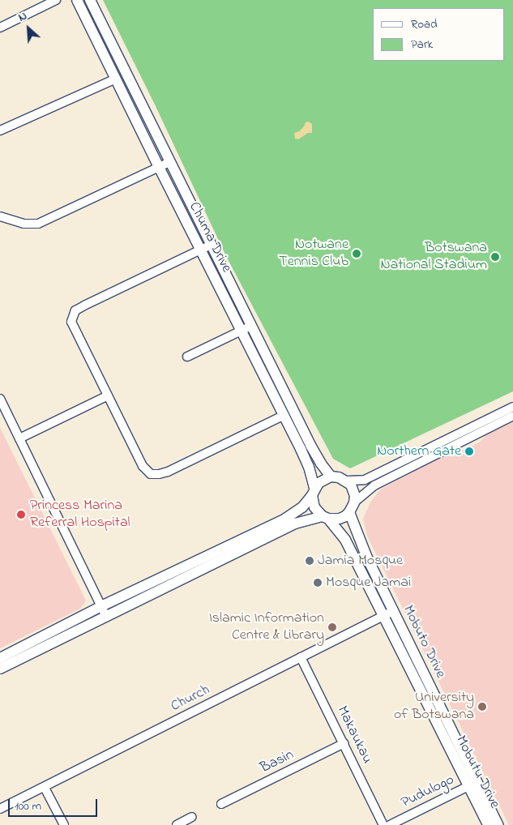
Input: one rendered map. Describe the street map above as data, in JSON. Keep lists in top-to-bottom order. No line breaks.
{"streets":{"main road":["Chuma Drive","Mobuto Drive","Mobutu Drive"],"street":["Church","Makaukau","Basin","Pudulogo"]},"crossings":[["Chuma Drive","Mobuto Drive"],["Chuma Drive","Mobutu Drive"],["Mobuto Drive","Church"],["Mobuto Drive","Mobutu Drive"],["Mobuto Drive","Pudulogo"],["Church","Makaukau"],["Church","Mobutu Drive"],["Makaukau","Basin"],["Mobutu Drive","Pudulogo"]],"places":["Notwane Tennis Club","Botswana National Stadium","Northern Gate","Princess Marina Referral Hospital","Jamia Mosque","Mosque Jamai","Islamic Information Centre & Library","University of Botswana"],"legend":["Road","Park"],"scale_bar":"100 m","north":"top left"}
